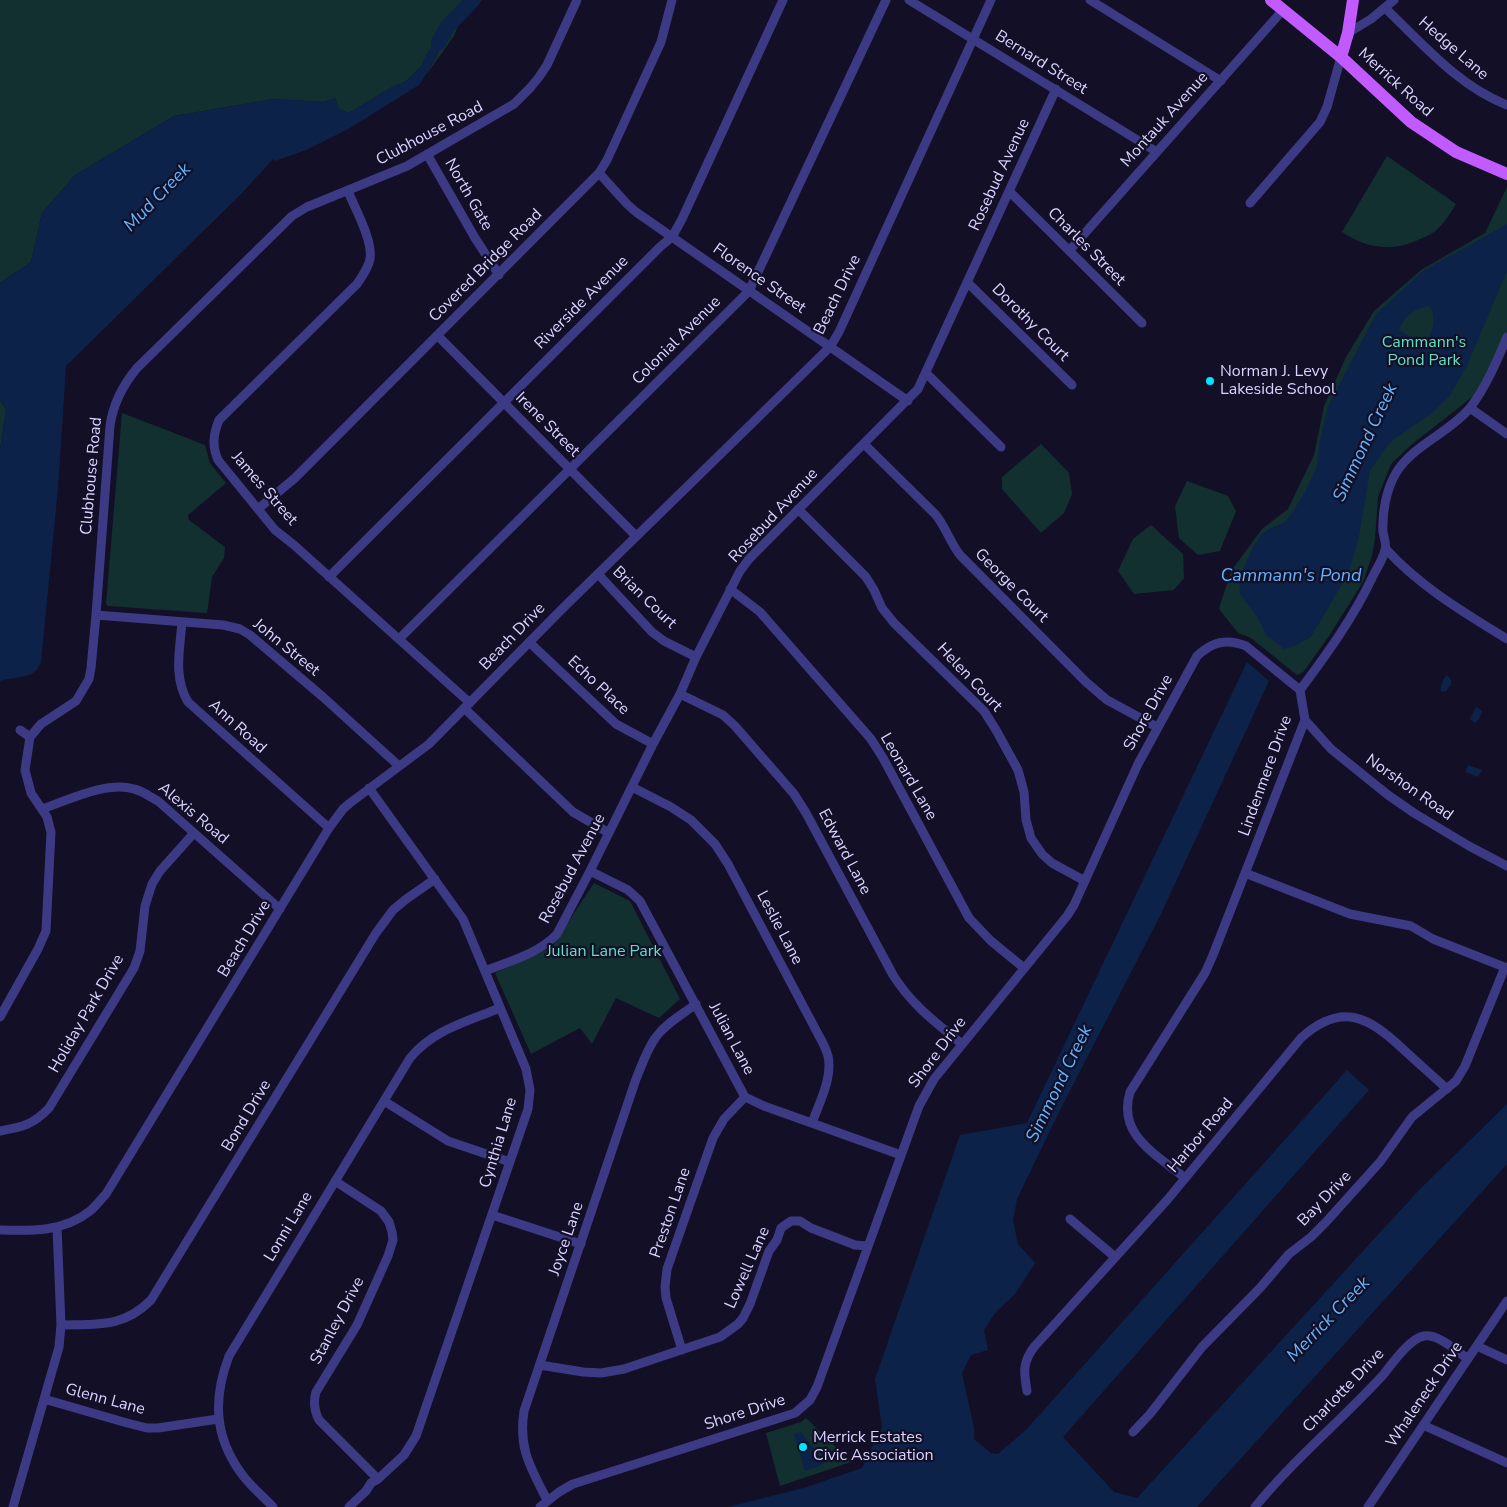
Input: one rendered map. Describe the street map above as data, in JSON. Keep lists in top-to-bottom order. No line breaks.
{"streets":{"main road":["Merrick Road"],"street":["Hedge Lane","Bernard Street","Montauk Avenue","Clubhouse Road","Rosebud Avenue","North Gate","Charles Street","Covered Bridge Road","Florence Street","Beach Drive","Riverside Avenue","Dorothy Court","Colonial Avenue","Irene Street","James Street","George Court","Brian Court","John Street","Helen Court","Echo Place","Shore Drive","Ann Road","Lindenmere Drive","Leonard Lane","Norshon Road","Alexis Road","Edward Lane","Leslie Lane","Holiday Park Drive","Julian Lane","Bond Drive","Harbor Road","Cynthia Lane","Bay Drive","Preston Lane","Lonni Lane","Joyce Lane","Lowell Lane","Stanley Drive","Charlotte Drive","Whaleneck Drive","Glenn Lane"]},"crossings":[["Bernard Street","Montauk Avenue"],["Bernard Street","Rosebud Avenue"],["Bernard Street","Beach Drive"],["Merrick Road","Montauk Avenue"],["Montauk Avenue","Charles Street"],["Clubhouse Road","North Gate"],["Clubhouse Road","James Street"],["Clubhouse Road","John Street"],["Rosebud Avenue","Charles Street"],["Rosebud Avenue","Florence Street"],["Rosebud Avenue","Dorothy Court"],["Rosebud Avenue","James Street"],["Rosebud Avenue","George Court"],["Rosebud Avenue","Brian Court"],["Rosebud Avenue","Helen Court"],["Rosebud Avenue","Echo Place"],["Rosebud Avenue","Leonard Lane"],["Rosebud Avenue","Edward Lane"],["Rosebud Avenue","Leslie Lane"],["Rosebud Avenue","Julian Lane"],["Rosebud Avenue","Cynthia Lane"],["North Gate","Covered Bridge Road"],["Covered Bridge Road","Florence Street"],["Covered Bridge Road","Irene Street"],["Covered Bridge Road","James Street"],["Florence Street","Beach Drive"],["Florence Street","Riverside Avenue"],["Florence Street","Colonial Avenue"],["Beach Drive","Irene Street"],["Beach Drive","James Street"],["Beach Drive","Brian Court"],["Beach Drive","John Street"],["Beach Drive","Echo Place"],["Beach Drive","Ann Road"],["Beach Drive","Alexis Road"],["Beach Drive","Cynthia Lane"],["Riverside Avenue","Irene Street"],["Riverside Avenue","James Street"],["Colonial Avenue","Irene Street"],["Colonial Avenue","James Street"],["George Court","Shore Drive"],["John Street","Ann Road"],["Helen Court","Shore Drive"],["Shore Drive","Lindenmere Drive"],["Shore Drive","Leonard Lane"],["Shore Drive","Edward Lane"],["Shore Drive","Julian Lane"],["Shore Drive","Joyce Lane"],["Shore Drive","Lowell Lane"],["Lindenmere Drive","Norshon Road"],["Lindenmere Drive","Harbor Road"],["Alexis Road","Holiday Park Drive"],["Leslie Lane","Julian Lane"],["Julian Lane","Preston Lane"],["Julian Lane","Joyce Lane"],["Bond Drive","Cynthia Lane"],["Harbor Road","Bay Drive"],["Cynthia Lane","Lonni Lane"],["Cynthia Lane","Stanley Drive"],["Preston Lane","Lowell Lane"],["Lonni Lane","Stanley Drive"],["Lonni Lane","Glenn Lane"],["Joyce Lane","Lowell Lane"],["Charlotte Drive","Whaleneck Drive"]],"water":["Mud Creek","Simmond Creek","Cammann's Pond","Merrick Creek"],"parks":["Cammann's Pond Park","Julian Lane Park"],"places":["Norman J. Levy Lakeside School","Merrick Estates Civic Association"]}
